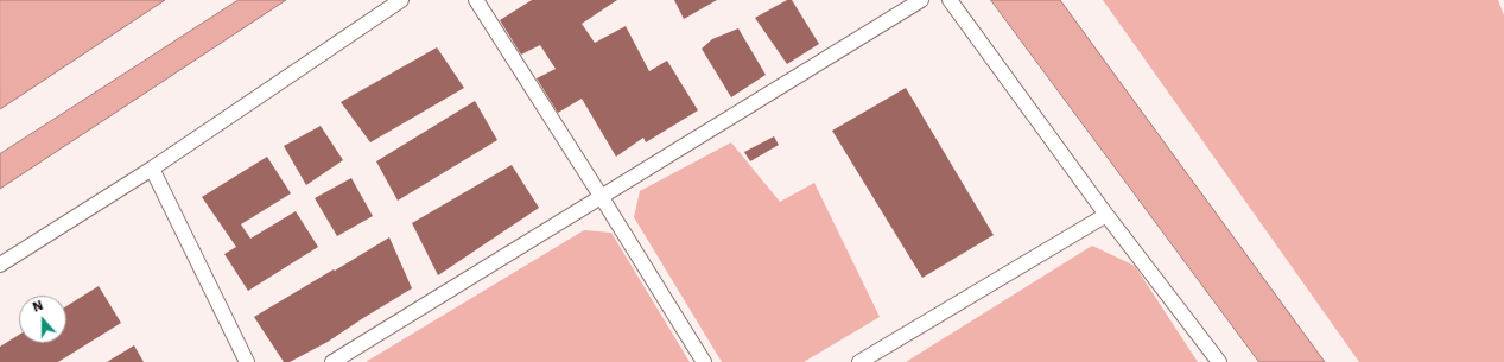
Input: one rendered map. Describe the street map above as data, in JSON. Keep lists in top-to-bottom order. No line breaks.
{"north":"top"}
